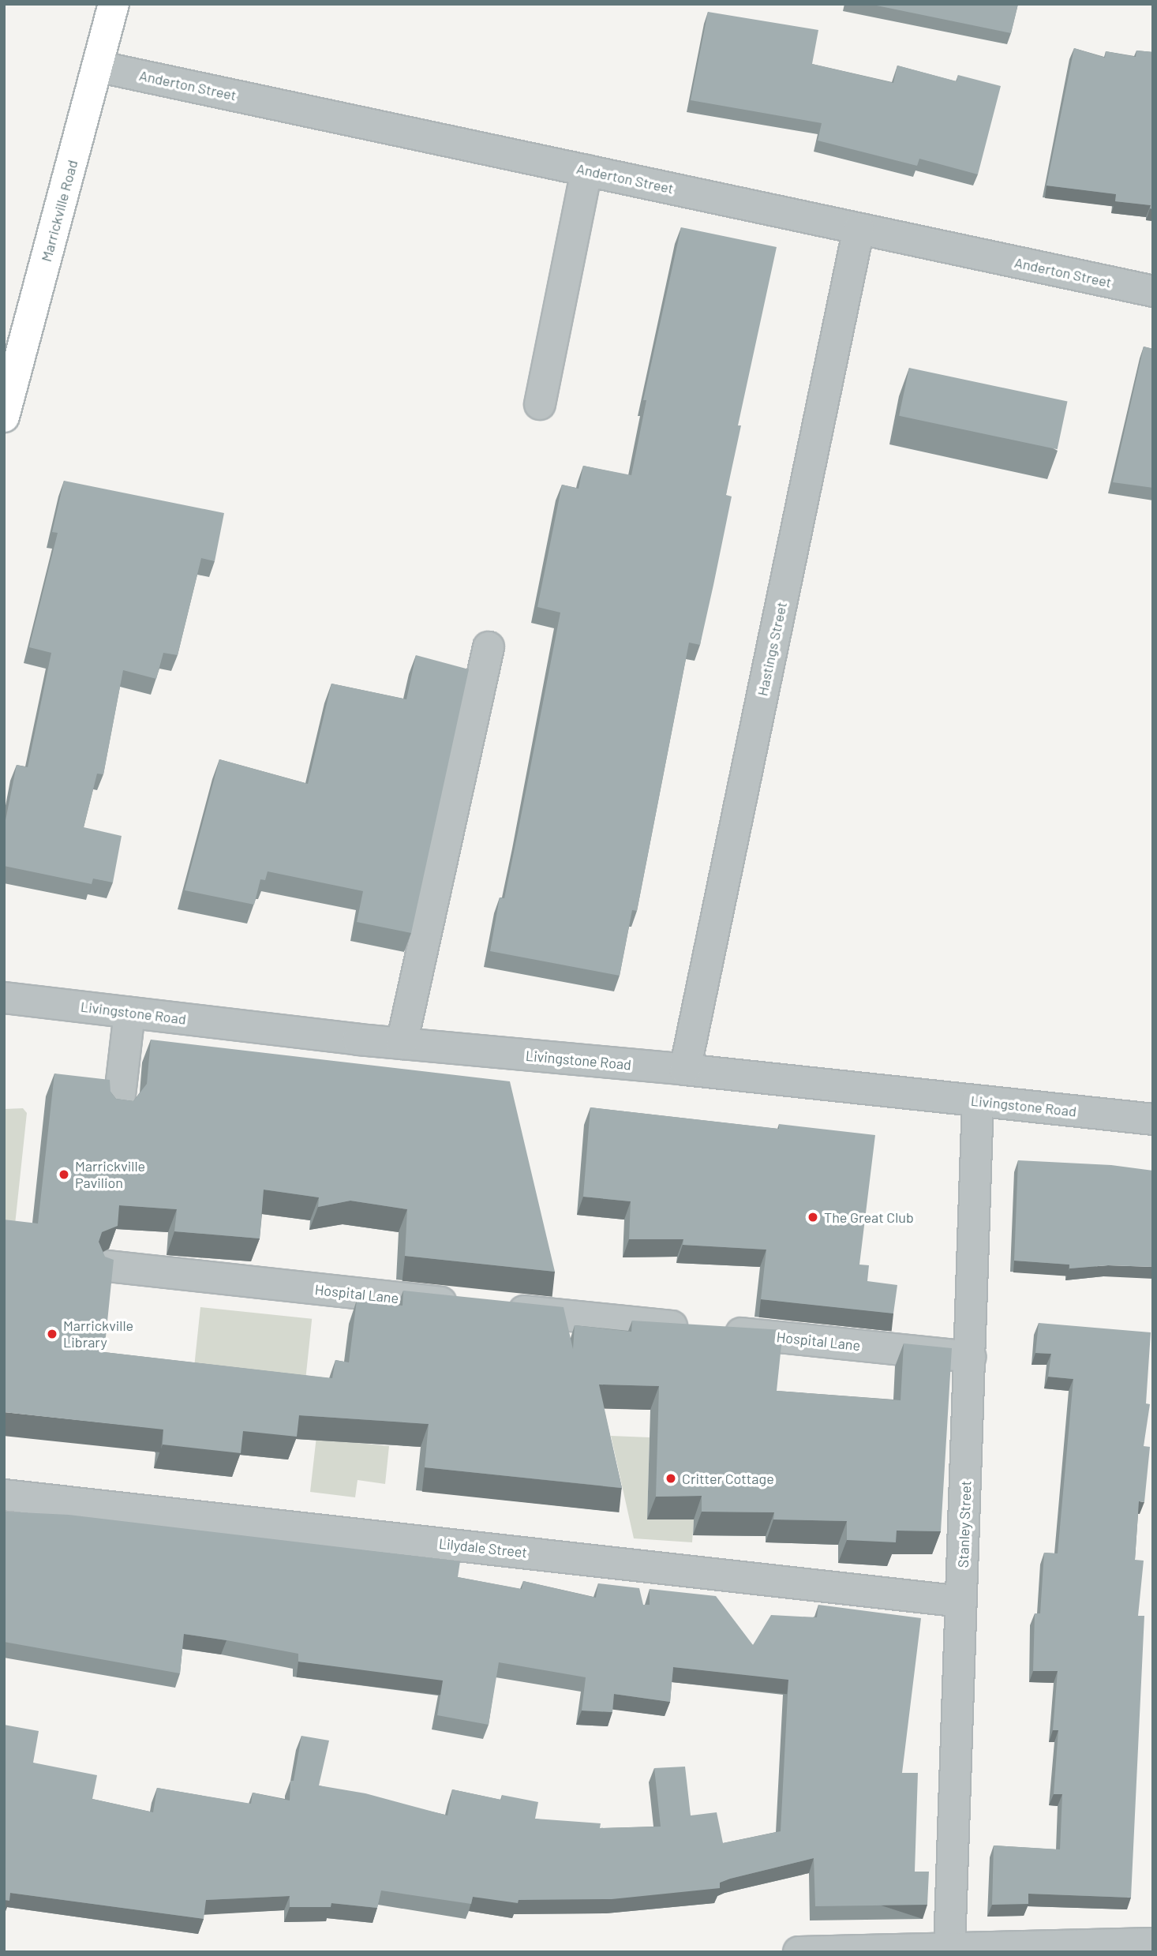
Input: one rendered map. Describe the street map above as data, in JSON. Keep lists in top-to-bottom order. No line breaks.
{"streets":{"main road":["Marrickville Road"],"street":["Anderton Street","Hastings Street","Livingstone Road","Hospital Lane","Stanley Street","Lilydale Street"]},"crossings":[["Anderton Street","Marrickville Road"],["Anderton Street","Hastings Street"],["Hastings Street","Livingstone Road"],["Livingstone Road","Stanley Street"],["Hospital Lane","Stanley Street"],["Stanley Street","Lilydale Street"]],"places":["Marrickville Pavilion","The Great Club","Marrickville Library","Critter Cottage"]}
